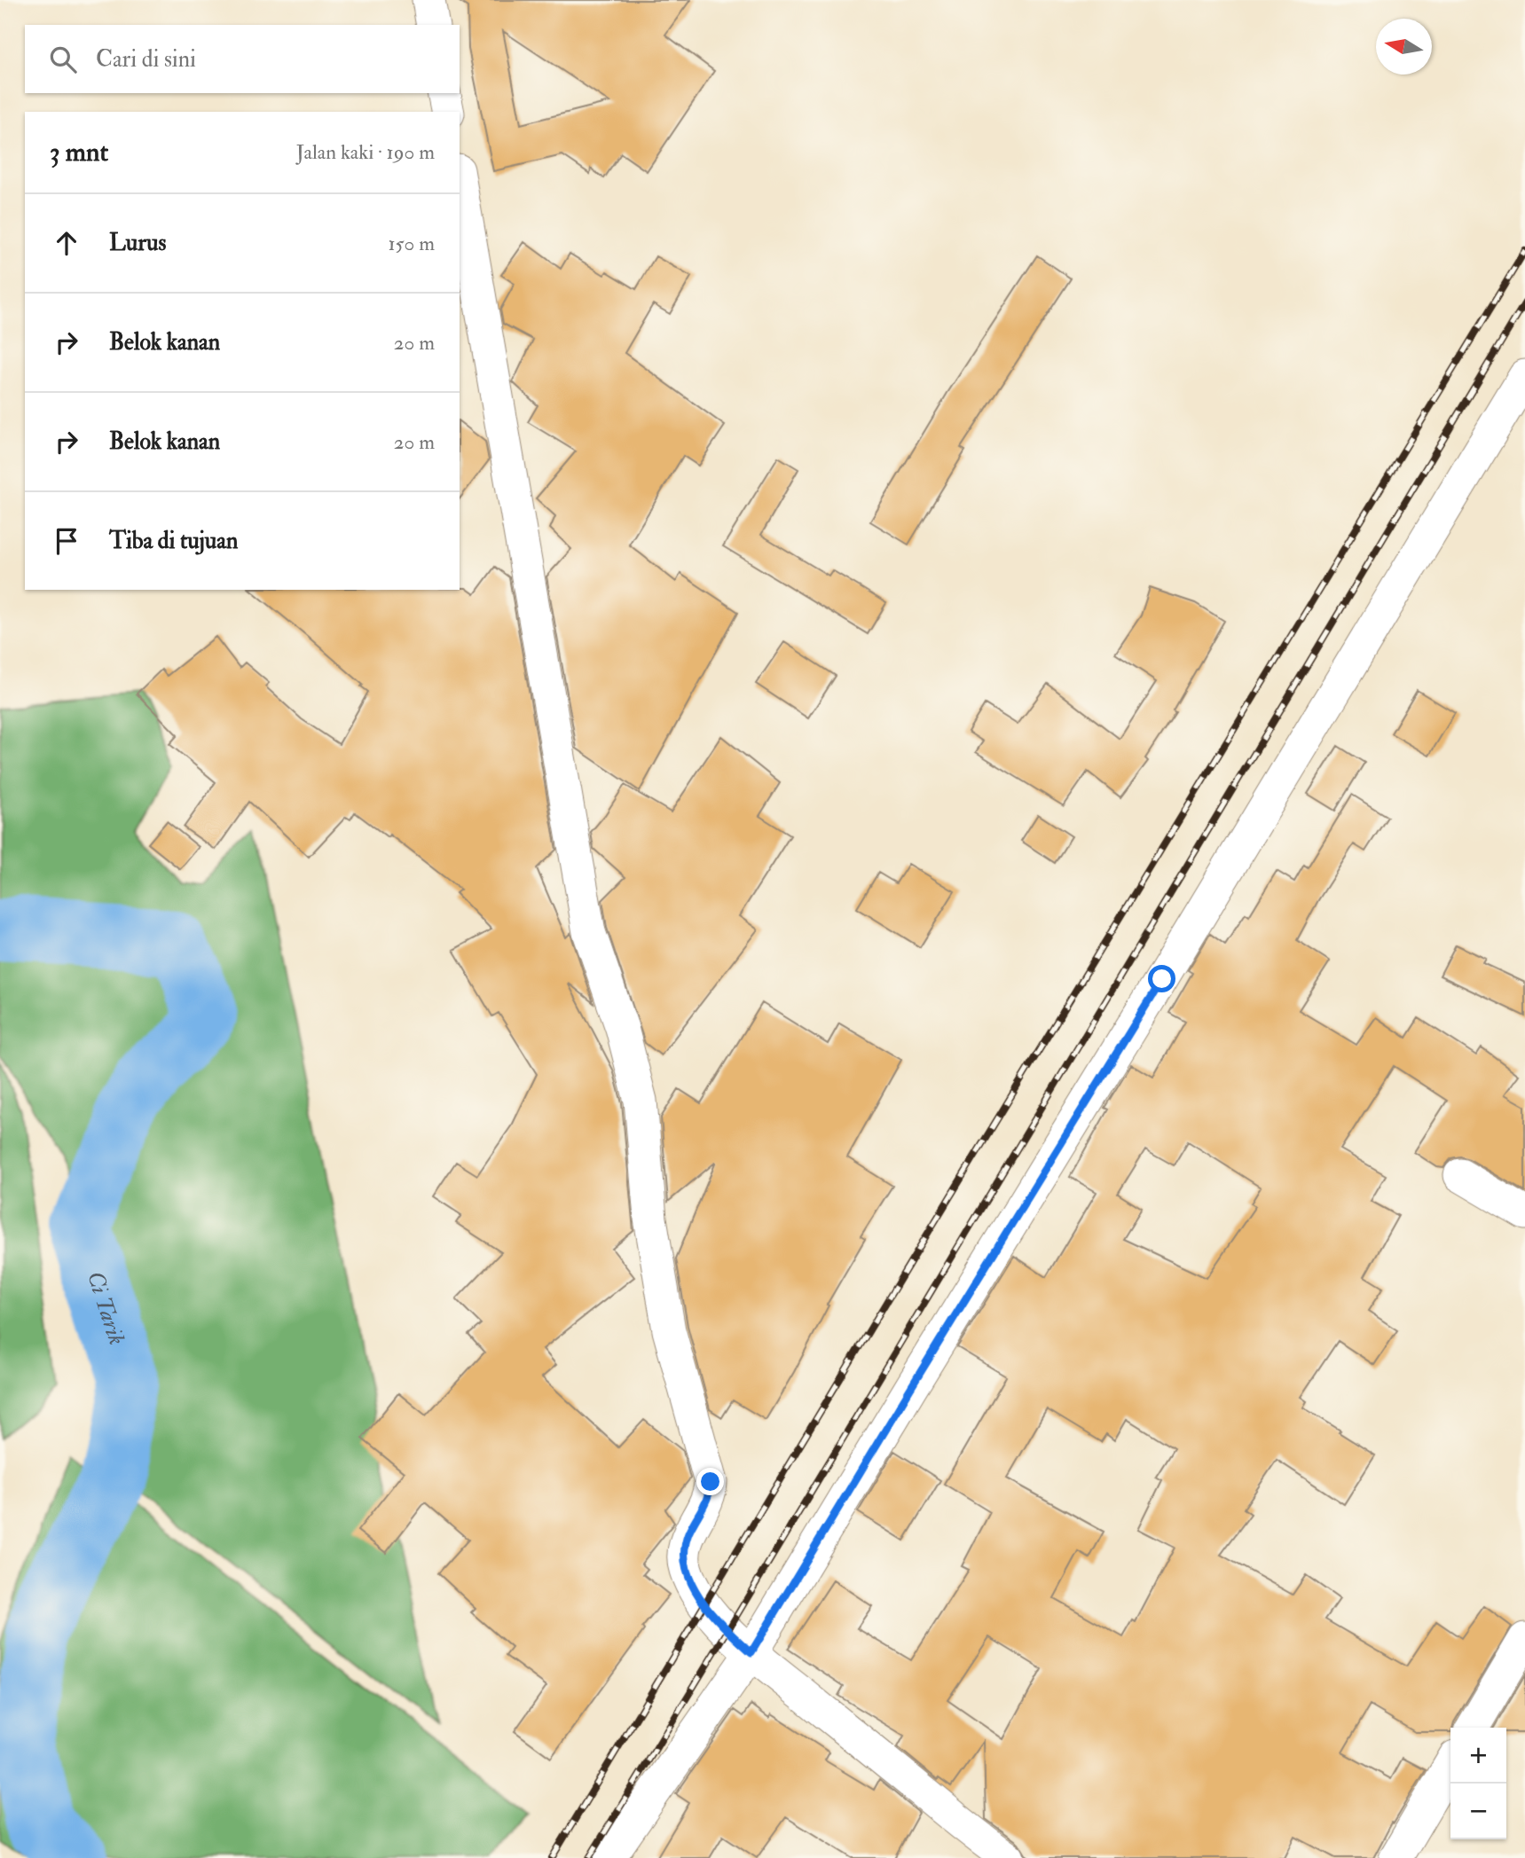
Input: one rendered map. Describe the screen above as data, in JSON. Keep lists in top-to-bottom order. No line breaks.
{"water":["Ci Tarik"],"north":"left","page":{"search":"Cari di sini","heading":["3 mnt","Jalan kaki · 190 m"],"list":[["Lurus","150 m"],["Belok kanan","20 m"],["Belok kanan","20 m"],"Tiba di tujuan"],"map_buttons":["+","−"]}}
